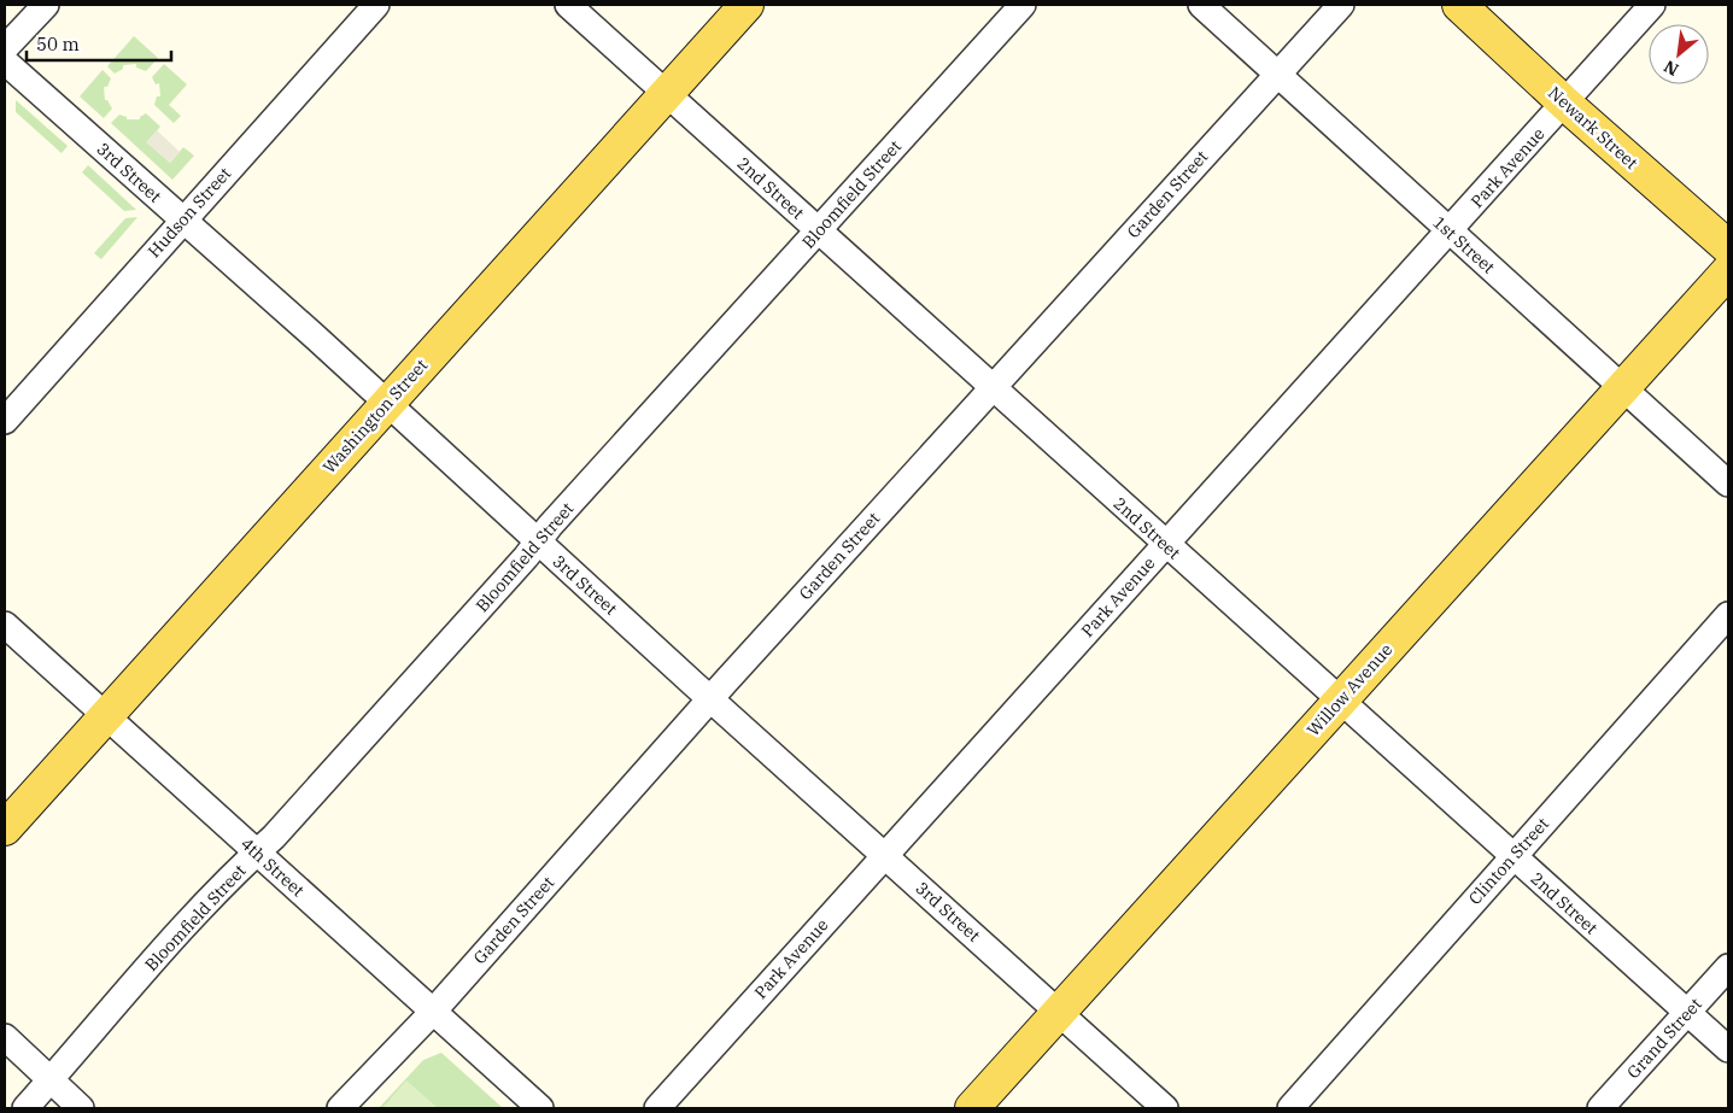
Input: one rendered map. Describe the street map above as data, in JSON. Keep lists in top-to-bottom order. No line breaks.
{"streets":{"main road":["Newark Street","Washington Street","Willow Avenue"],"street":["Park Avenue","3rd Street","2nd Street","Bloomfield Street","Garden Street","Hudson Street","1st Street","Clinton Street","4th Street","Grand Street"]},"crossings":[["Newark Street","Park Avenue"],["Park Avenue","3rd Street"],["Park Avenue","2nd Street"],["Park Avenue","1st Street"],["3rd Street","Bloomfield Street"],["3rd Street","Garden Street"],["3rd Street","Hudson Street"],["3rd Street","Washington Street"],["3rd Street","Willow Avenue"],["2nd Street","Bloomfield Street"],["2nd Street","Garden Street"],["2nd Street","Washington Street"],["2nd Street","Willow Avenue"],["2nd Street","Clinton Street"],["2nd Street","Grand Street"],["Bloomfield Street","4th Street"],["Garden Street","1st Street"],["Garden Street","4th Street"],["1st Street","Willow Avenue"],["Washington Street","4th Street"]],"scale_bar":"50 m","north":"bottom left"}
